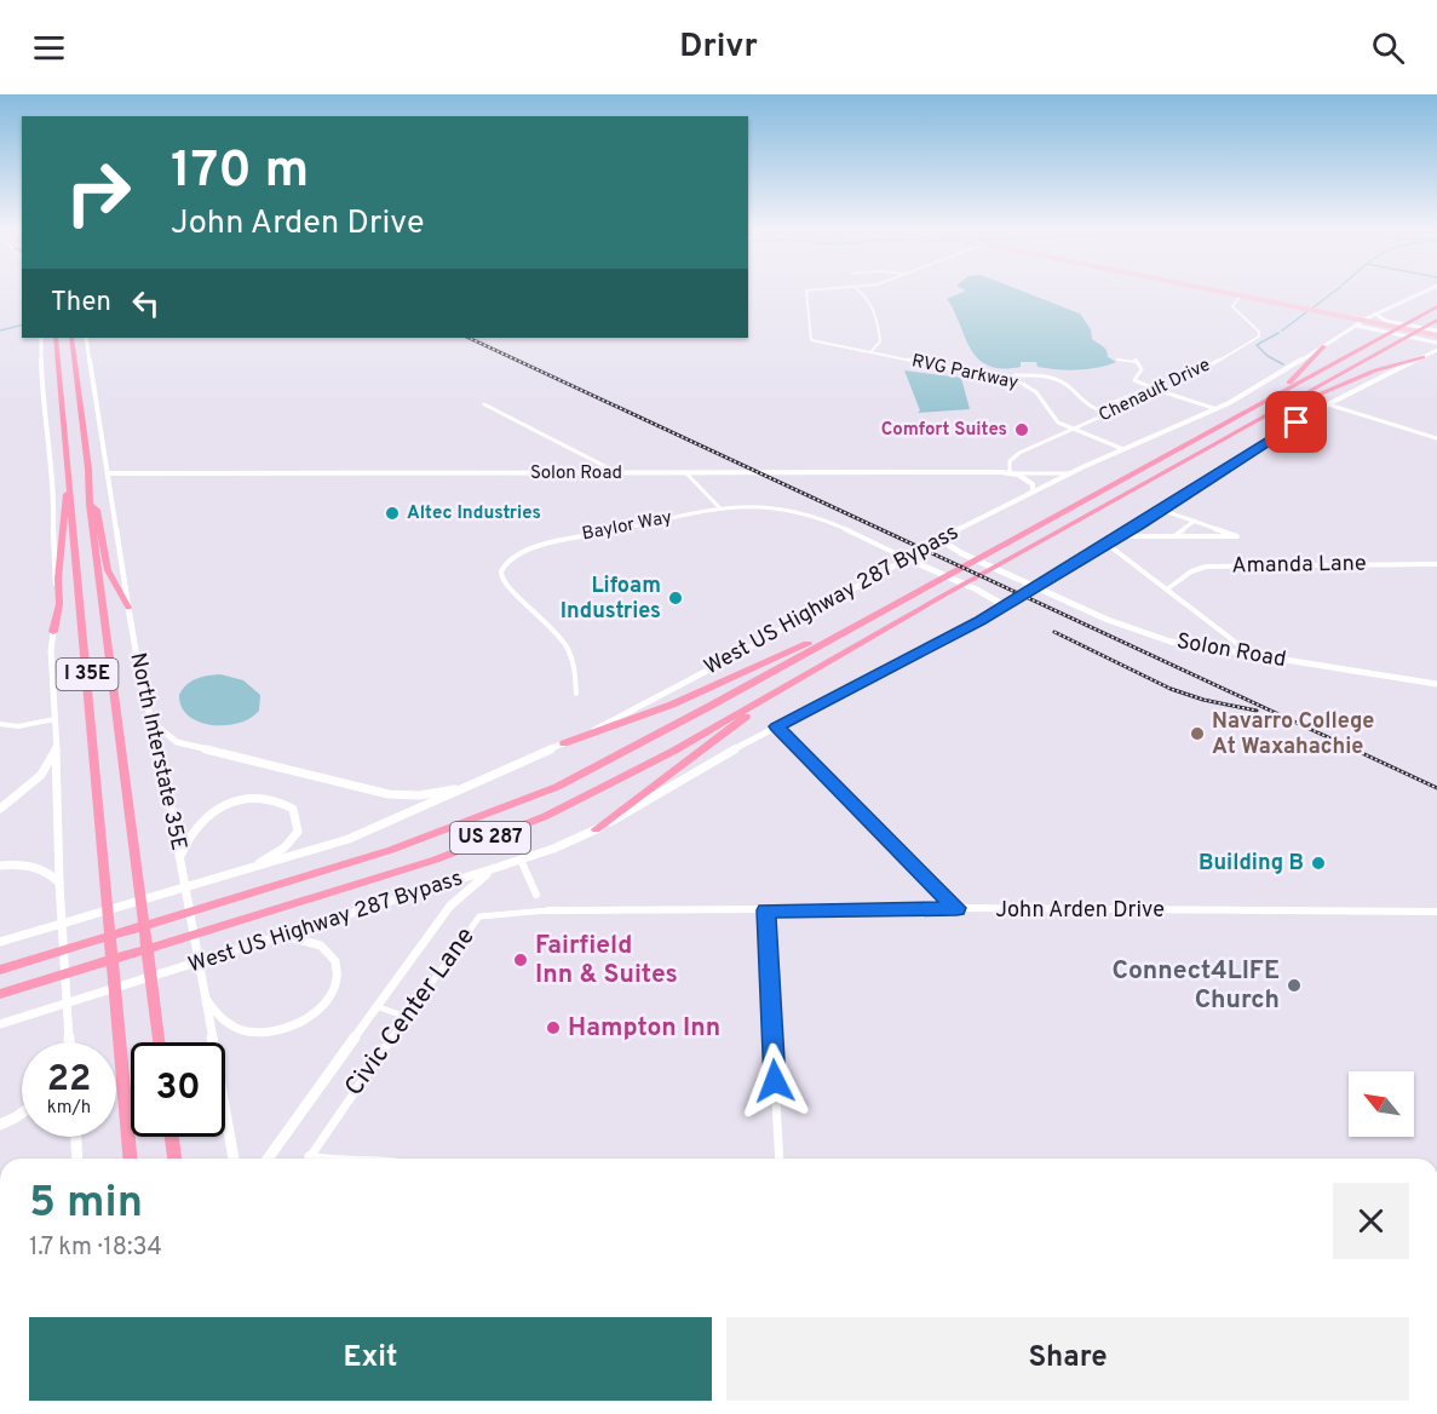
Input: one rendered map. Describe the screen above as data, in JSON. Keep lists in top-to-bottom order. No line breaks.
{"streets":{"highway":["I 35E","US 287"],"main road":["Solon Road","West US Highway 287 Bypass","North Interstate 35E"],"street":["RVG Parkway","Chenault Drive","Baylor Way","Amanda Lane","John Arden Drive","Civic Center Lane"]},"crossings":[["RVG Parkway","Chenault Drive"],["RVG Parkway","West US Highway 287 Bypass"],["Chenault Drive","Solon Road"],["Solon Road","West US Highway 287 Bypass"],["Solon Road","North Interstate 35E"],["Baylor Way","West US Highway 287 Bypass"],["John Arden Drive","Civic Center Lane"]],"places":["Comfort Suites","Altec Industries","Lifoam Industries","Navarro College At Waxahachie","Building B","Fairfield Inn & Suites","Connect4LIFE Church","Hampton Inn"],"north":"top left","page":{"header":"Drivr","turn":["170 m","John Arden Drive"],"then":"Then","speed":"22 km/h","limit":"30","heading":["5 min","1.7 km · 18:34"],"buttons":["Exit","Share"]}}
